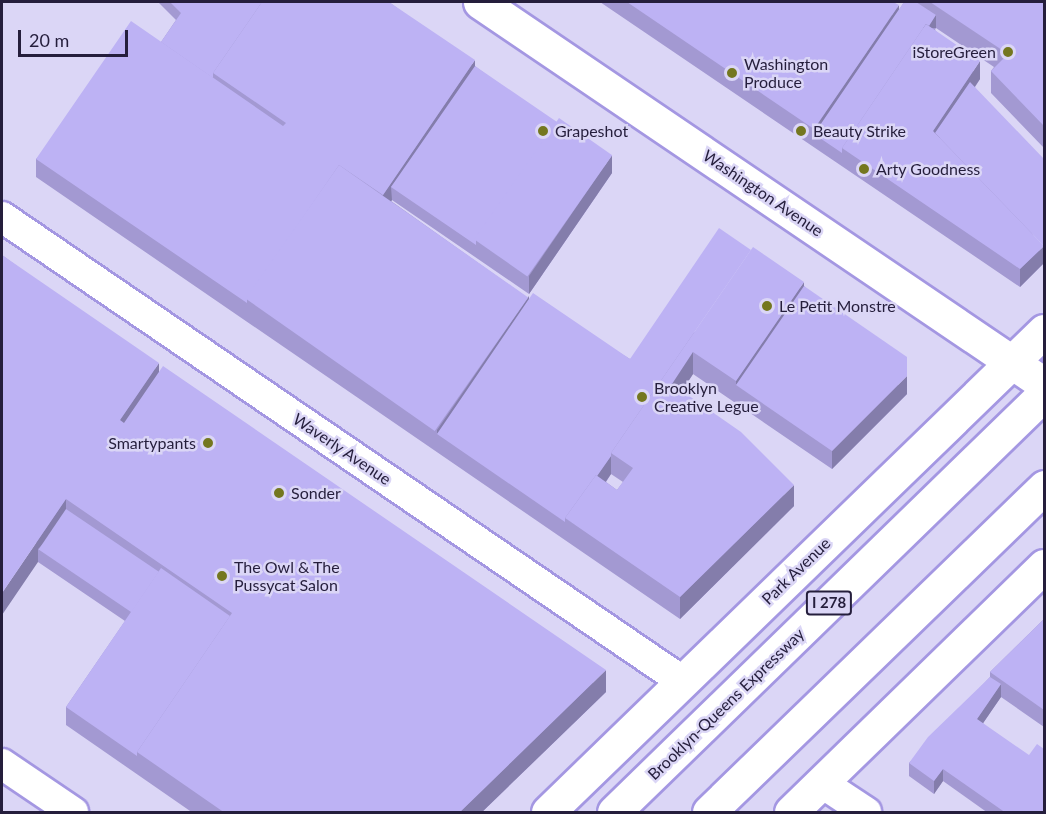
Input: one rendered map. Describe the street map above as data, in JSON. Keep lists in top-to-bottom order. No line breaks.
{"streets":{"main road":["Washington Avenue","Park Avenue","I 278","Brooklyn-Queens Expressway"],"street":["Waverly Avenue"]},"crossings":[["Washington Avenue","Park Avenue"],["Waverly Avenue","Park Avenue"]],"places":["iStoreGreen","Washington Produce","Grapeshot","Beauty Strike","Arty Goodness","Le Petit Monstre","Brooklyn Creative Legue","Smartypants","Sonder","The Owl & The Pussycat Salon"],"scale_bar":"20 m"}
